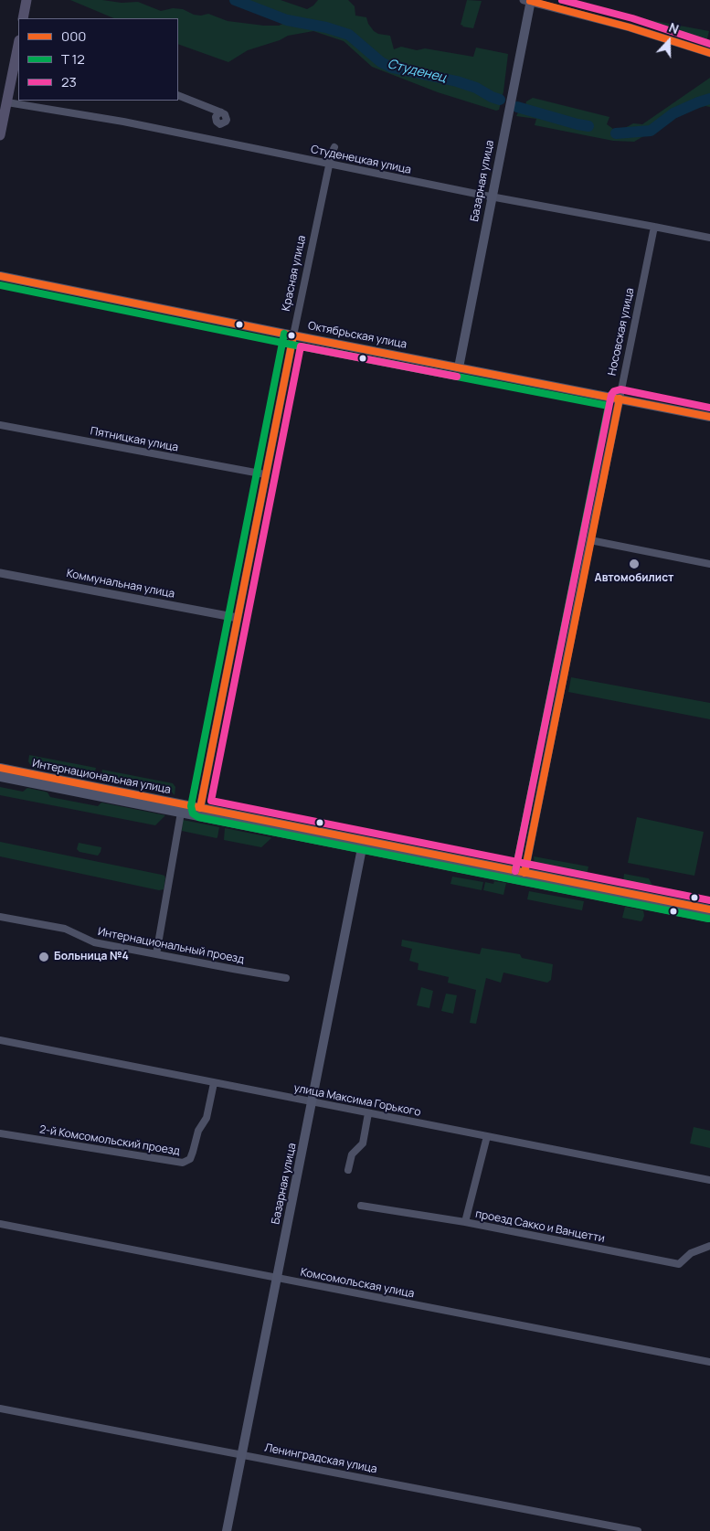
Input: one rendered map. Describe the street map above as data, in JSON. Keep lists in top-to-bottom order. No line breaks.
{"streets":{"main road":["Базарная улица","Октябрьская улица","Интернациональная улица"],"street":["Студенецкая улица","Красная улица","Носовская улица","Пятницкая улица","Коммунальная улица","Интернациональный проезд","улица Максима Горького","2-й Комсомольский проезд","проезд Сакко и Ванцетти","Комсомольская улица","Ленинградская улица"]},"crossings":[["Студенецкая улица","Базарная улица"],["Студенецкая улица","Красная улица"],["Студенецкая улица","Носовская улица"],["Базарная улица","Октябрьская улица"],["Базарная улица","Интернациональная улица"],["Базарная улица","улица Максима Горького"],["Базарная улица","Комсомольская улица"],["Базарная улица","Ленинградская улица"],["Красная улица","Октябрьская улица"],["Красная улица","Пятницкая улица"],["Красная улица","Коммунальная улица"],["Красная улица","Интернациональная улица"],["Носовская улица","Октябрьская улица"],["Носовская улица","Интернациональная улица"],["улица Максима Горького","2-й Комсомольский проезд"]],"water":["Студенец"],"places":["Автомобилист","Больница №4"],"lines":["transit line 23","transit line 000"],"legend":["000","Т 12","23"],"north":"top"}
